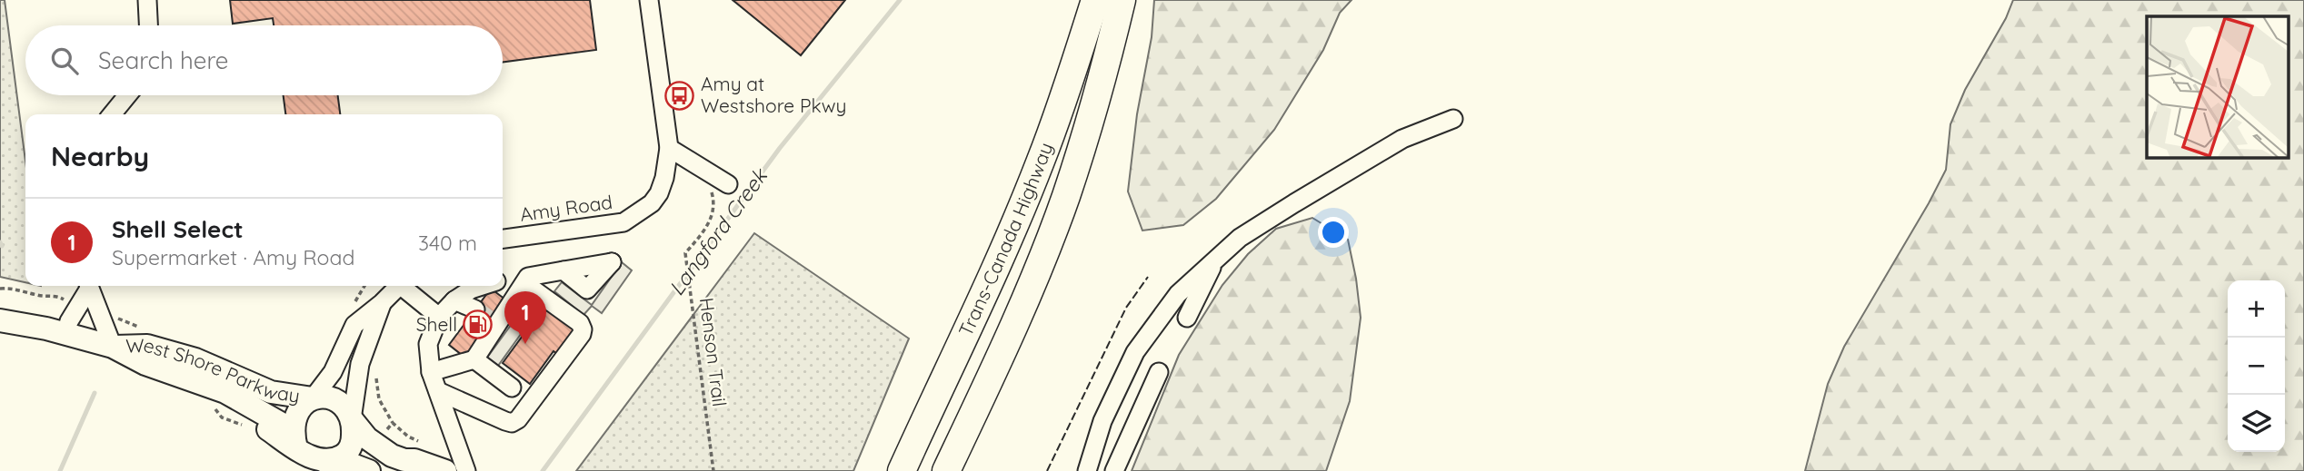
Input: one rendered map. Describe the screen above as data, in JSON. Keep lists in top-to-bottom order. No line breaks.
{"streets":{"highway":["Trans-Canada Highway"],"main road":["West Shore Parkway"],"street":["Amy Road"],"path":["Henson Trail"]},"water":["Langford Creek"],"places":{"bus stop":["Amy at Westshore Pkwy"],"fuel station":["Shell"]},"page":{"search":"Search here","heading":"Nearby","list":[{"mark":"1","name":"Shell Select","note":"Supermarket · Amy Road","value":"340 m"}],"map_buttons":["+","−"],"pins":"1"}}
